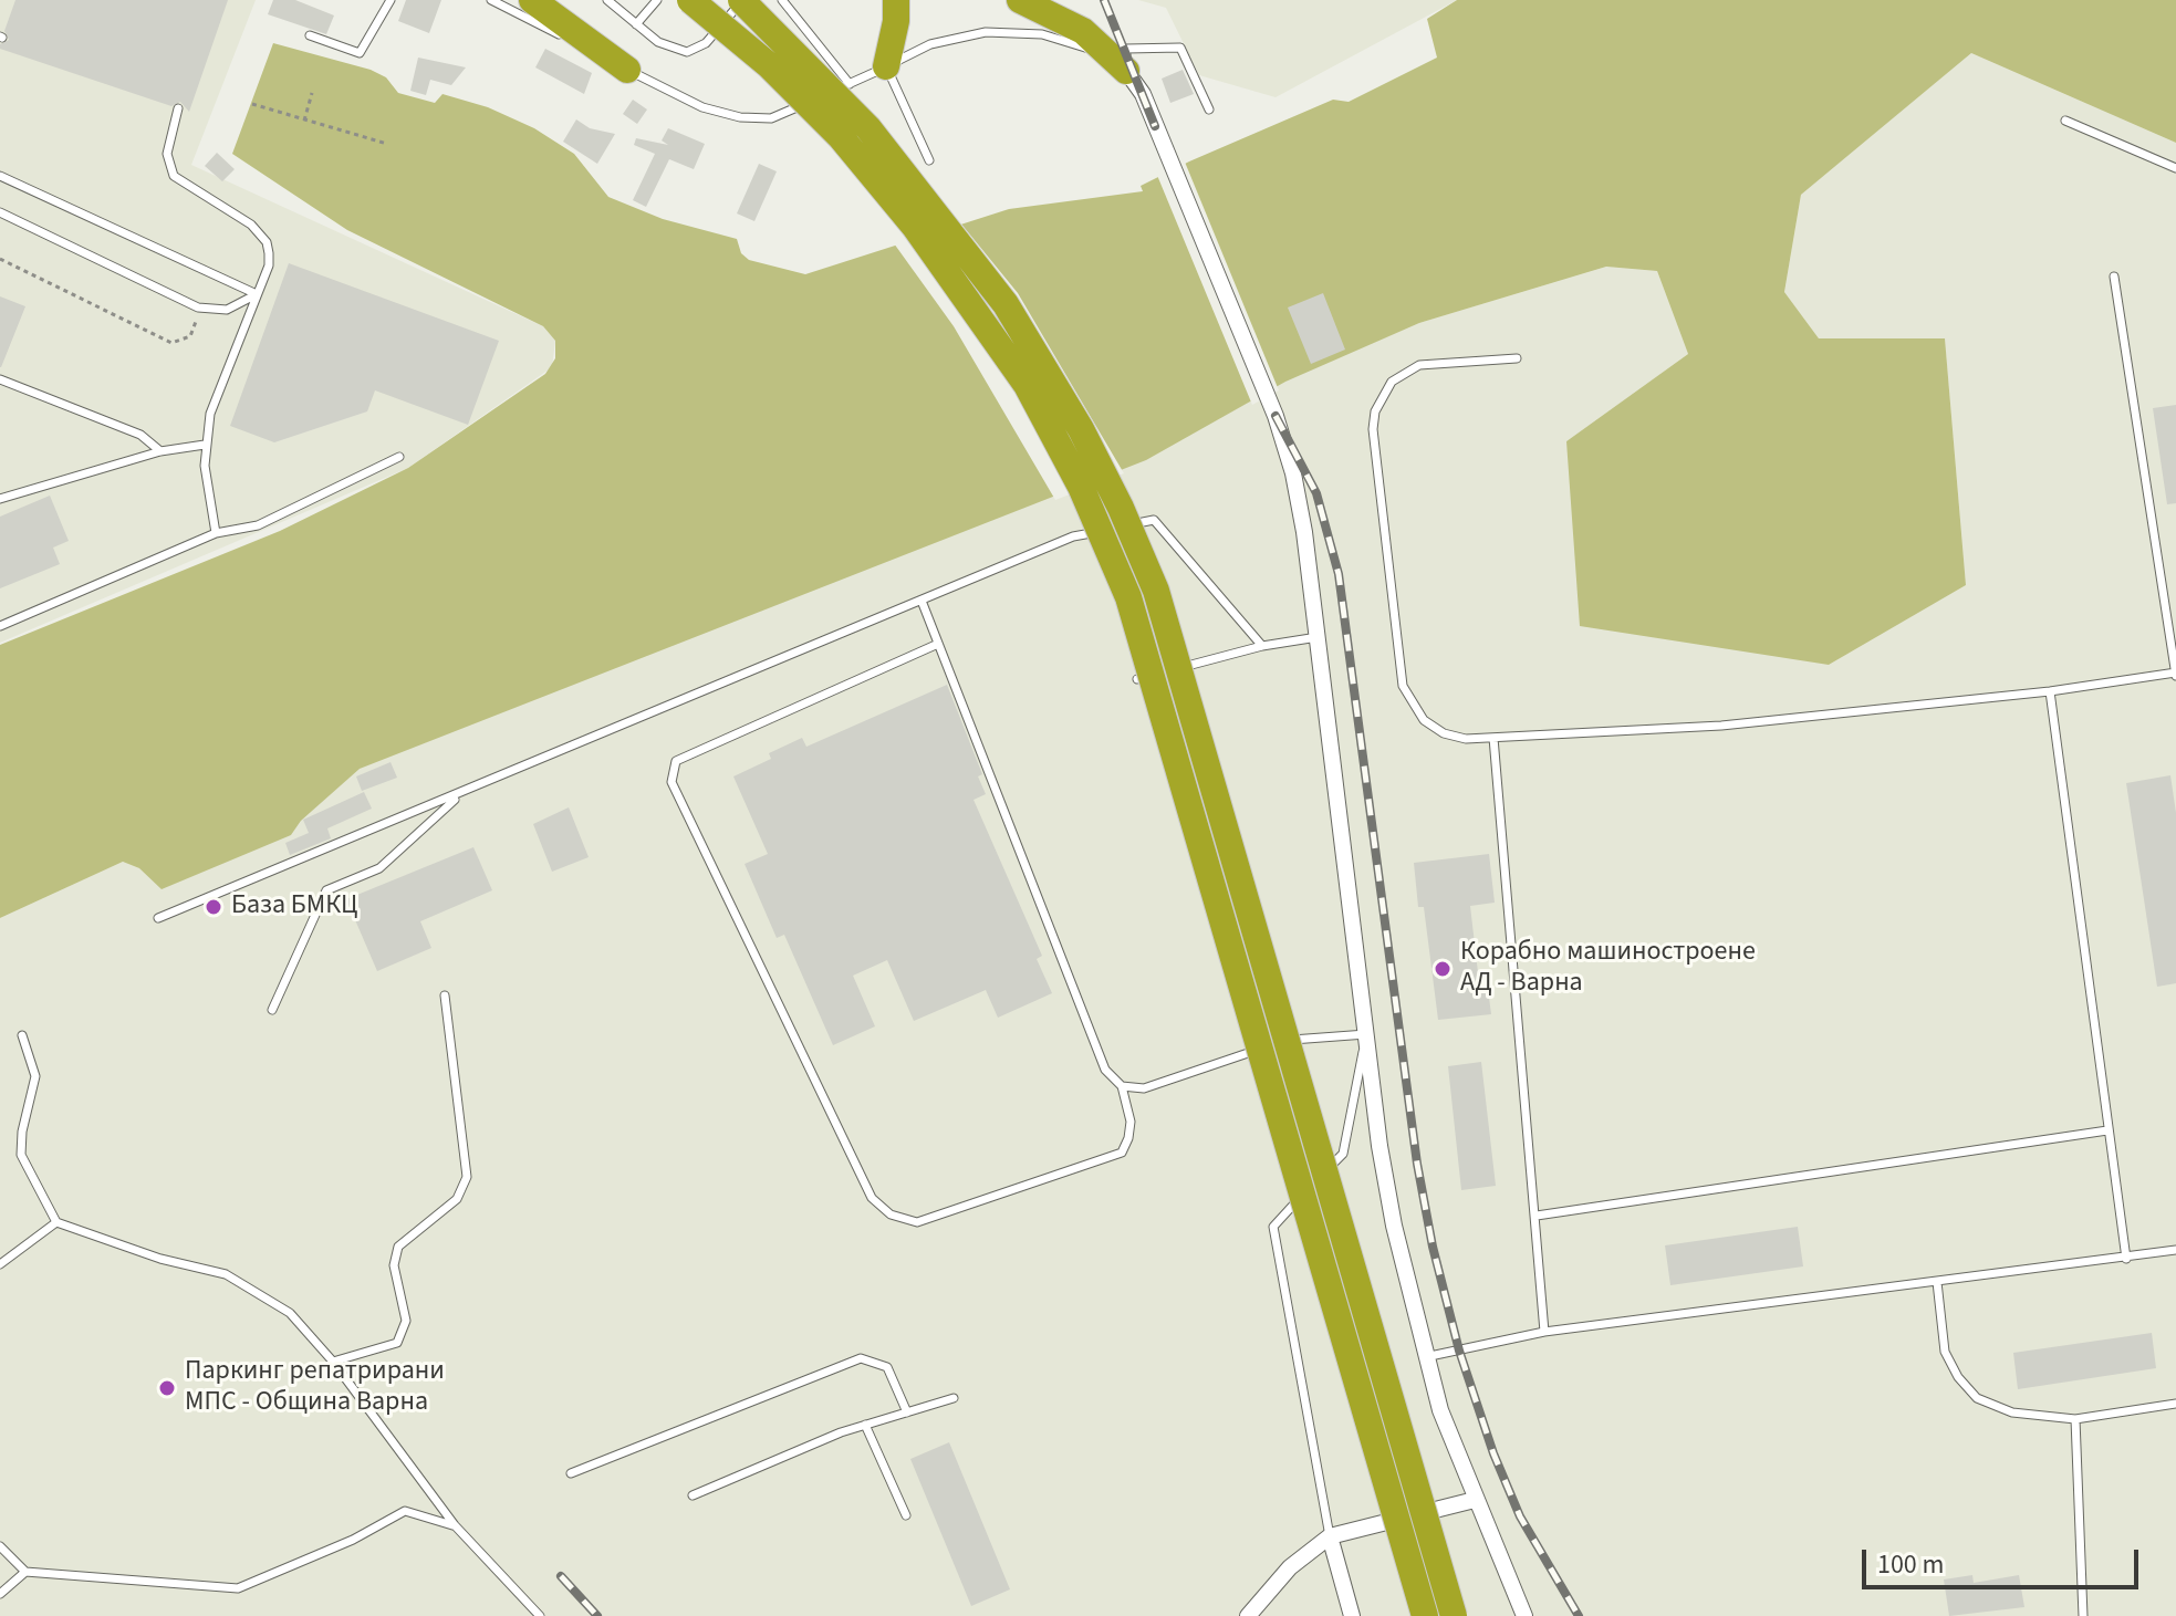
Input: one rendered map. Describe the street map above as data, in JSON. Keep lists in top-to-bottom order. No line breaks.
{"places":["База БМКЦ","Корабно машиностроене АД - Варна","Паркинг репатрирани МПС - Община Варна"],"scale_bar":"100 m"}
